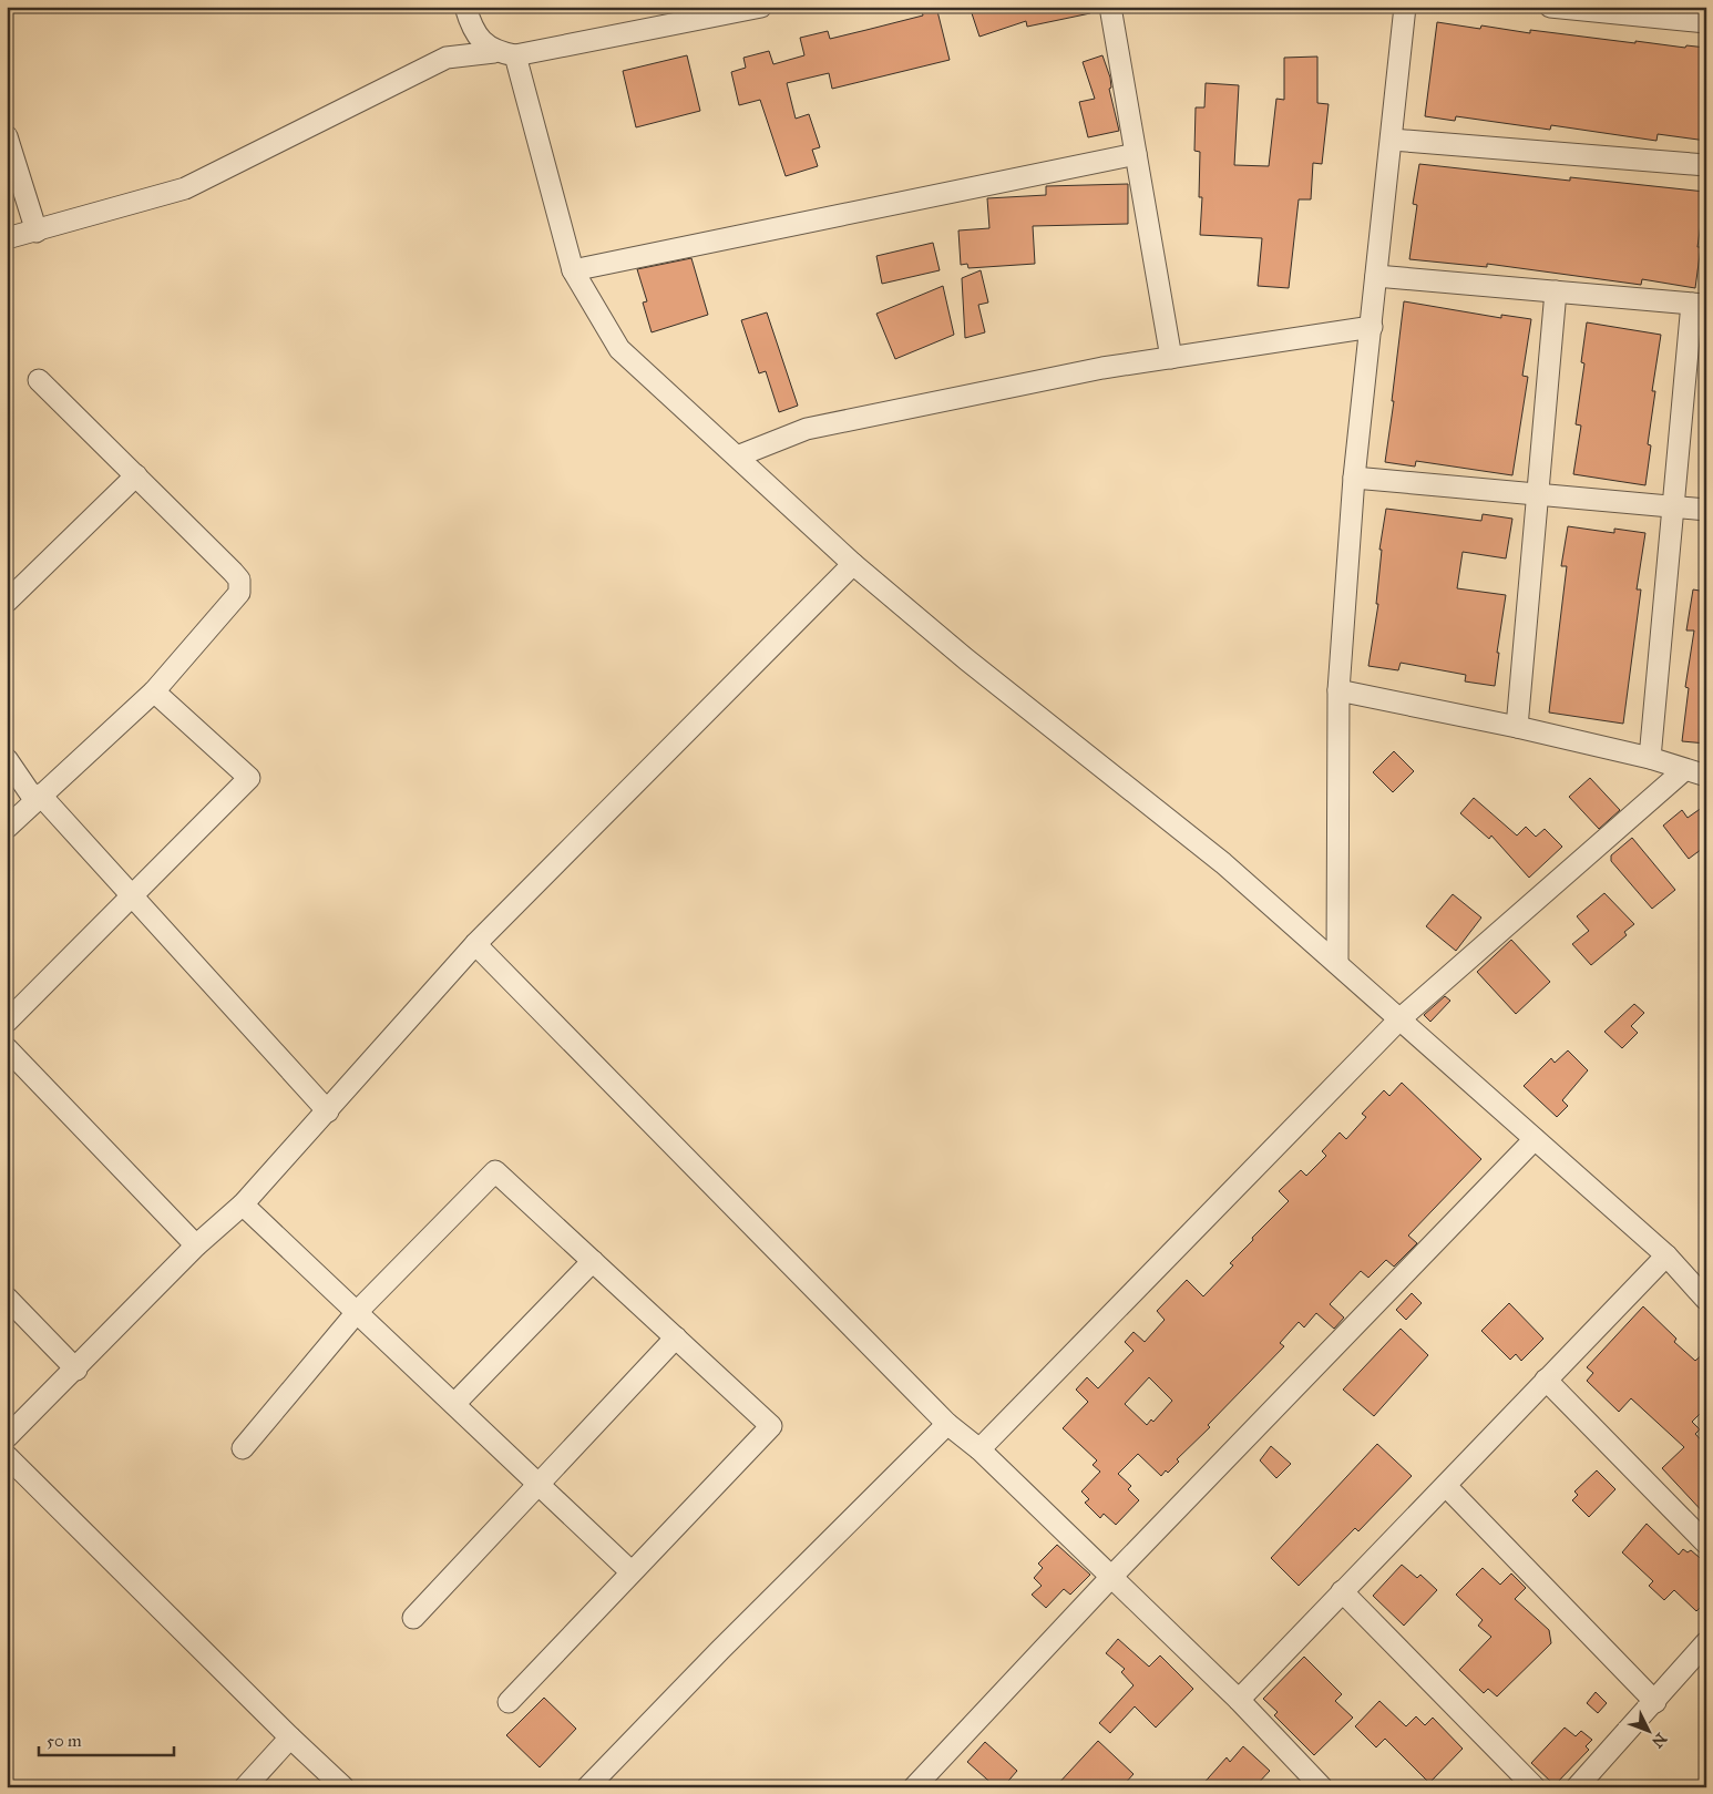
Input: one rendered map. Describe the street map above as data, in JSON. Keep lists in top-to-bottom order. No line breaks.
{"scale_bar":"50 m","north":"bottom right"}
